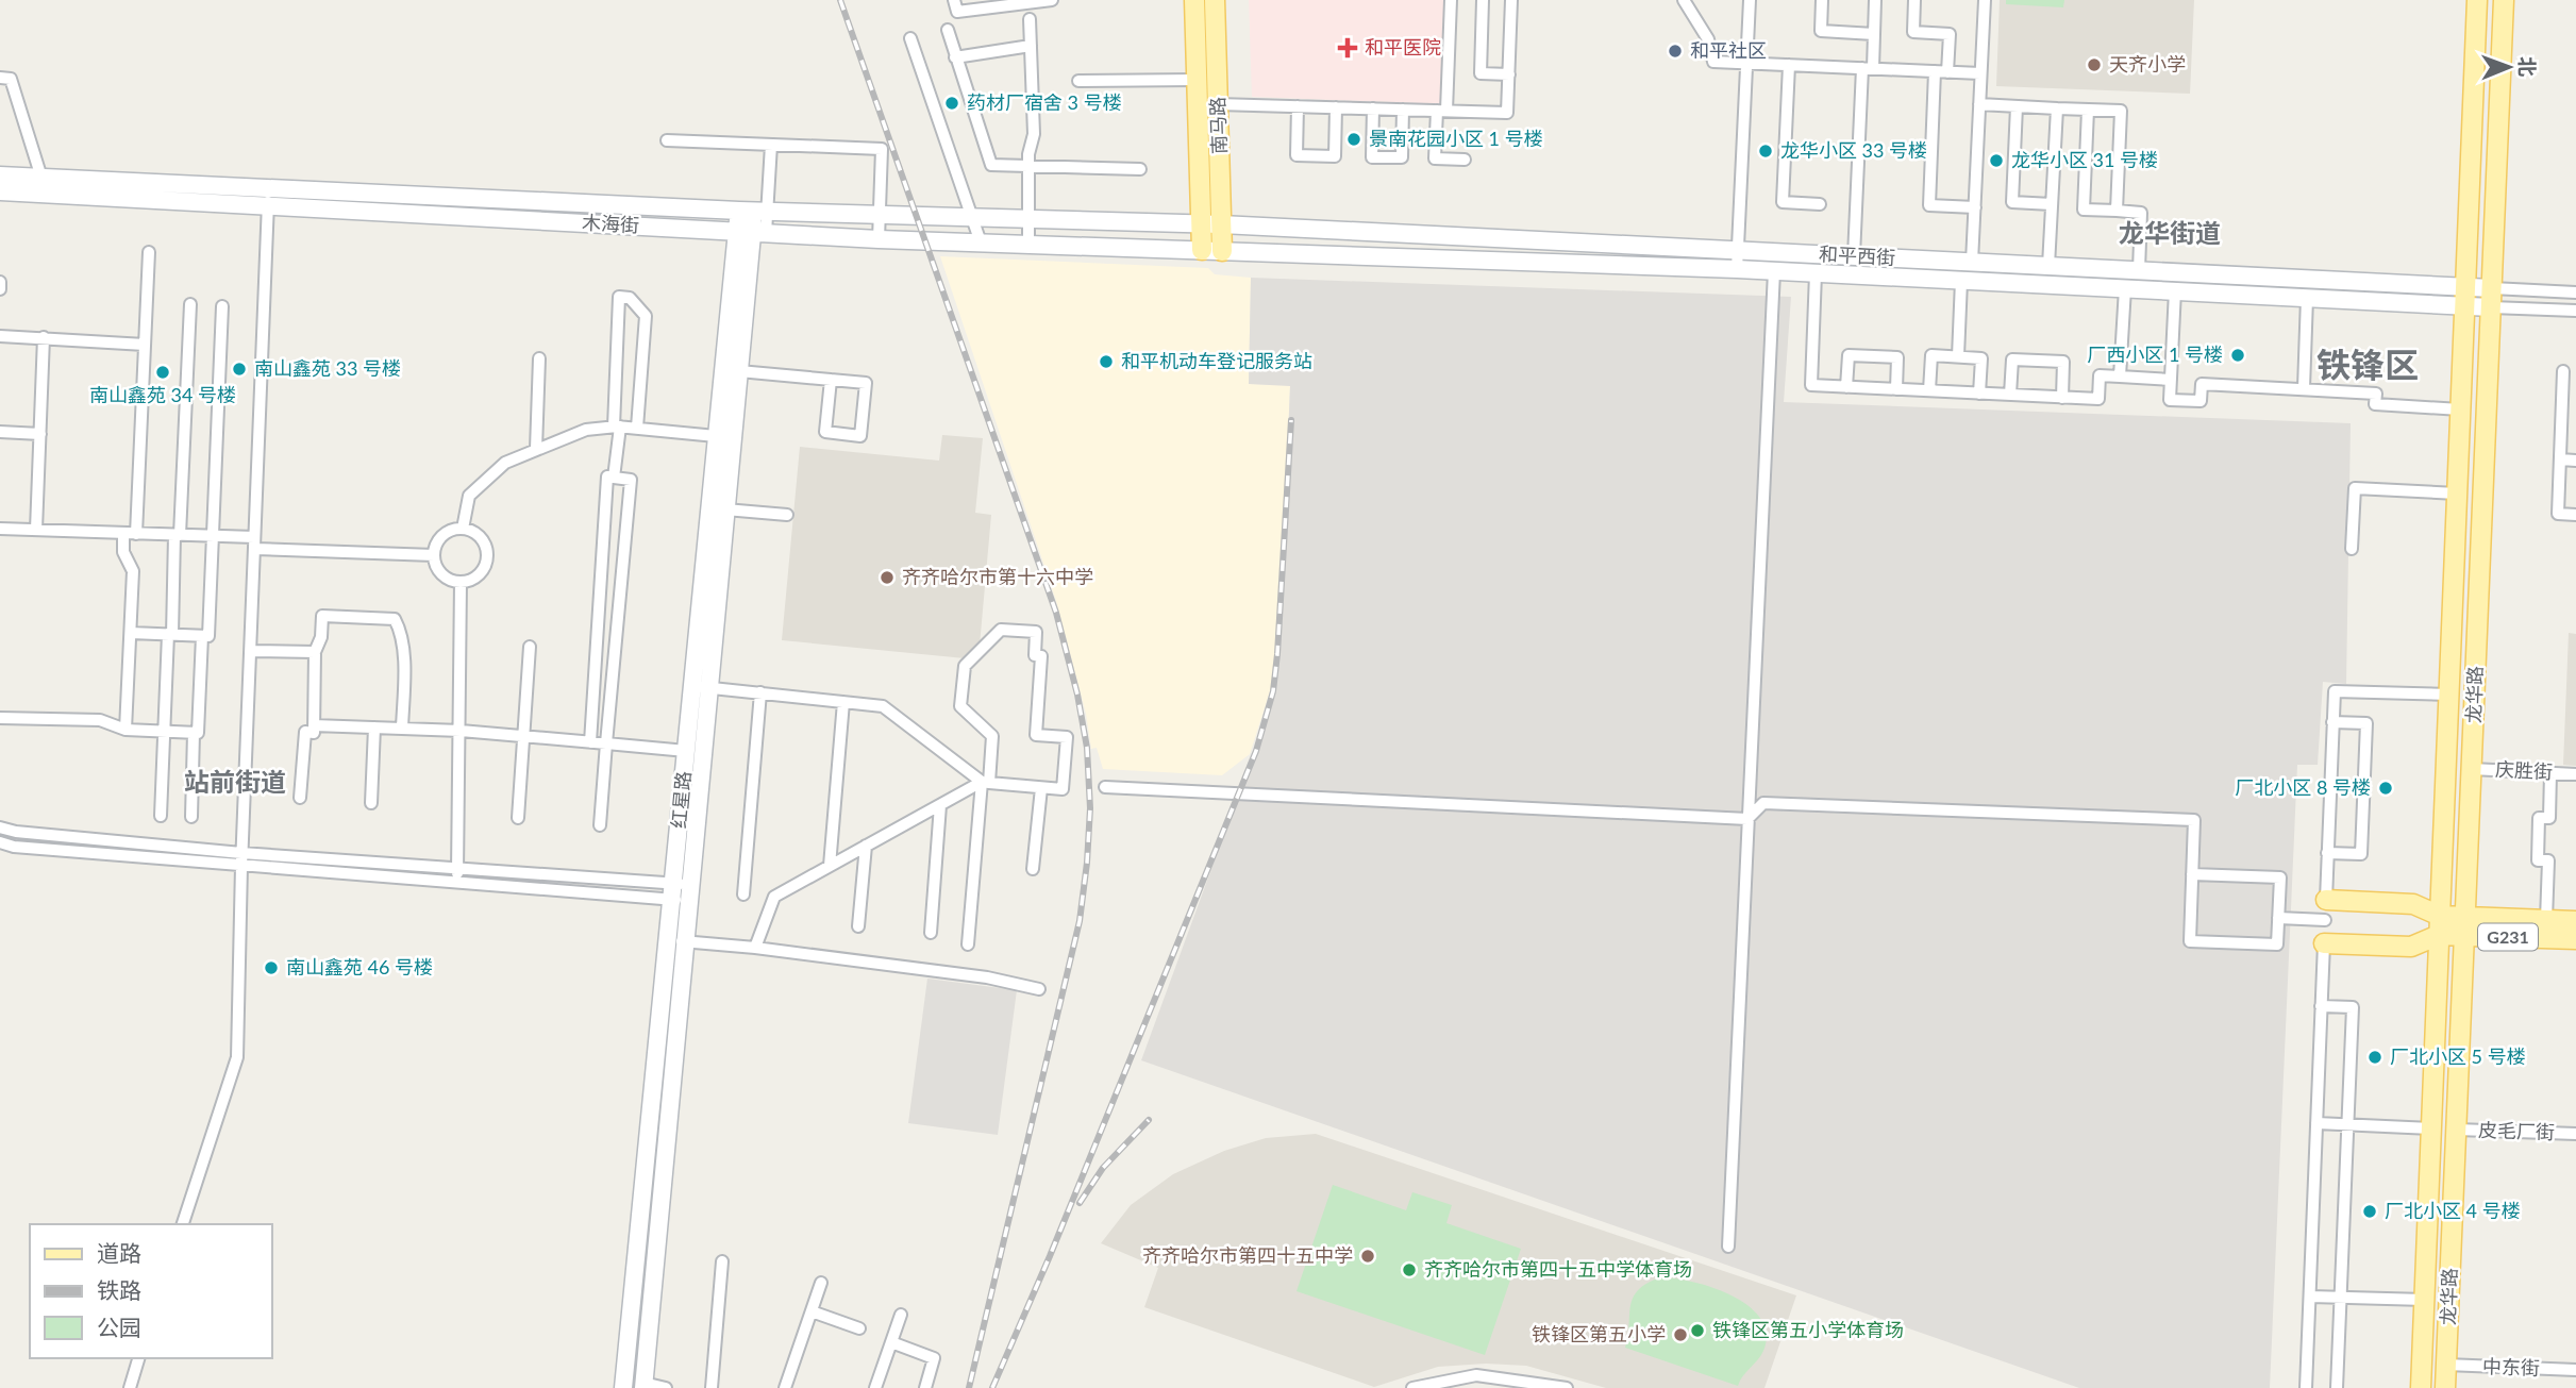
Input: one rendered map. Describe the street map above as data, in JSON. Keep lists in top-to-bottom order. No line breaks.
{"streets":{"main road":["南马路","木海街","和平西街","龙华路","红星路","G231"],"street":["庆胜街","皮毛厂街","中东街"]},"crossings":[["南马路","木海街"],["南马路","和平西街"],["木海街","和平西街"],["木海街","红星路"],["和平西街","龙华路"],["龙华路","庆胜街"],["龙华路","G231"],["龙华路","皮毛厂街"],["龙华路","中东街"]],"districts":["龙华街道","铁锋区","站前街道"],"places":{"health":["和平医院"],"other":["和平社区","天齐小学","药材厂宿舍 3 号楼","景南花园小区 1 号楼","龙华小区 33 号楼","龙华小区 31 号楼","厂西小区 1 号楼","和平机动车登记服务站","南山鑫苑 33 号楼","南山鑫苑 34 号楼","齐齐哈尔市第十六中学","厂北小区 8 号楼","南山鑫苑 46 号楼","厂北小区 5 号楼","厂北小区 4 号楼","齐齐哈尔市第四十五中学","齐齐哈尔市第四十五中学体育场","铁锋区第五小学体育场","铁锋区第五小学"]},"legend":["道路","铁路","公园"],"north":"right"}
